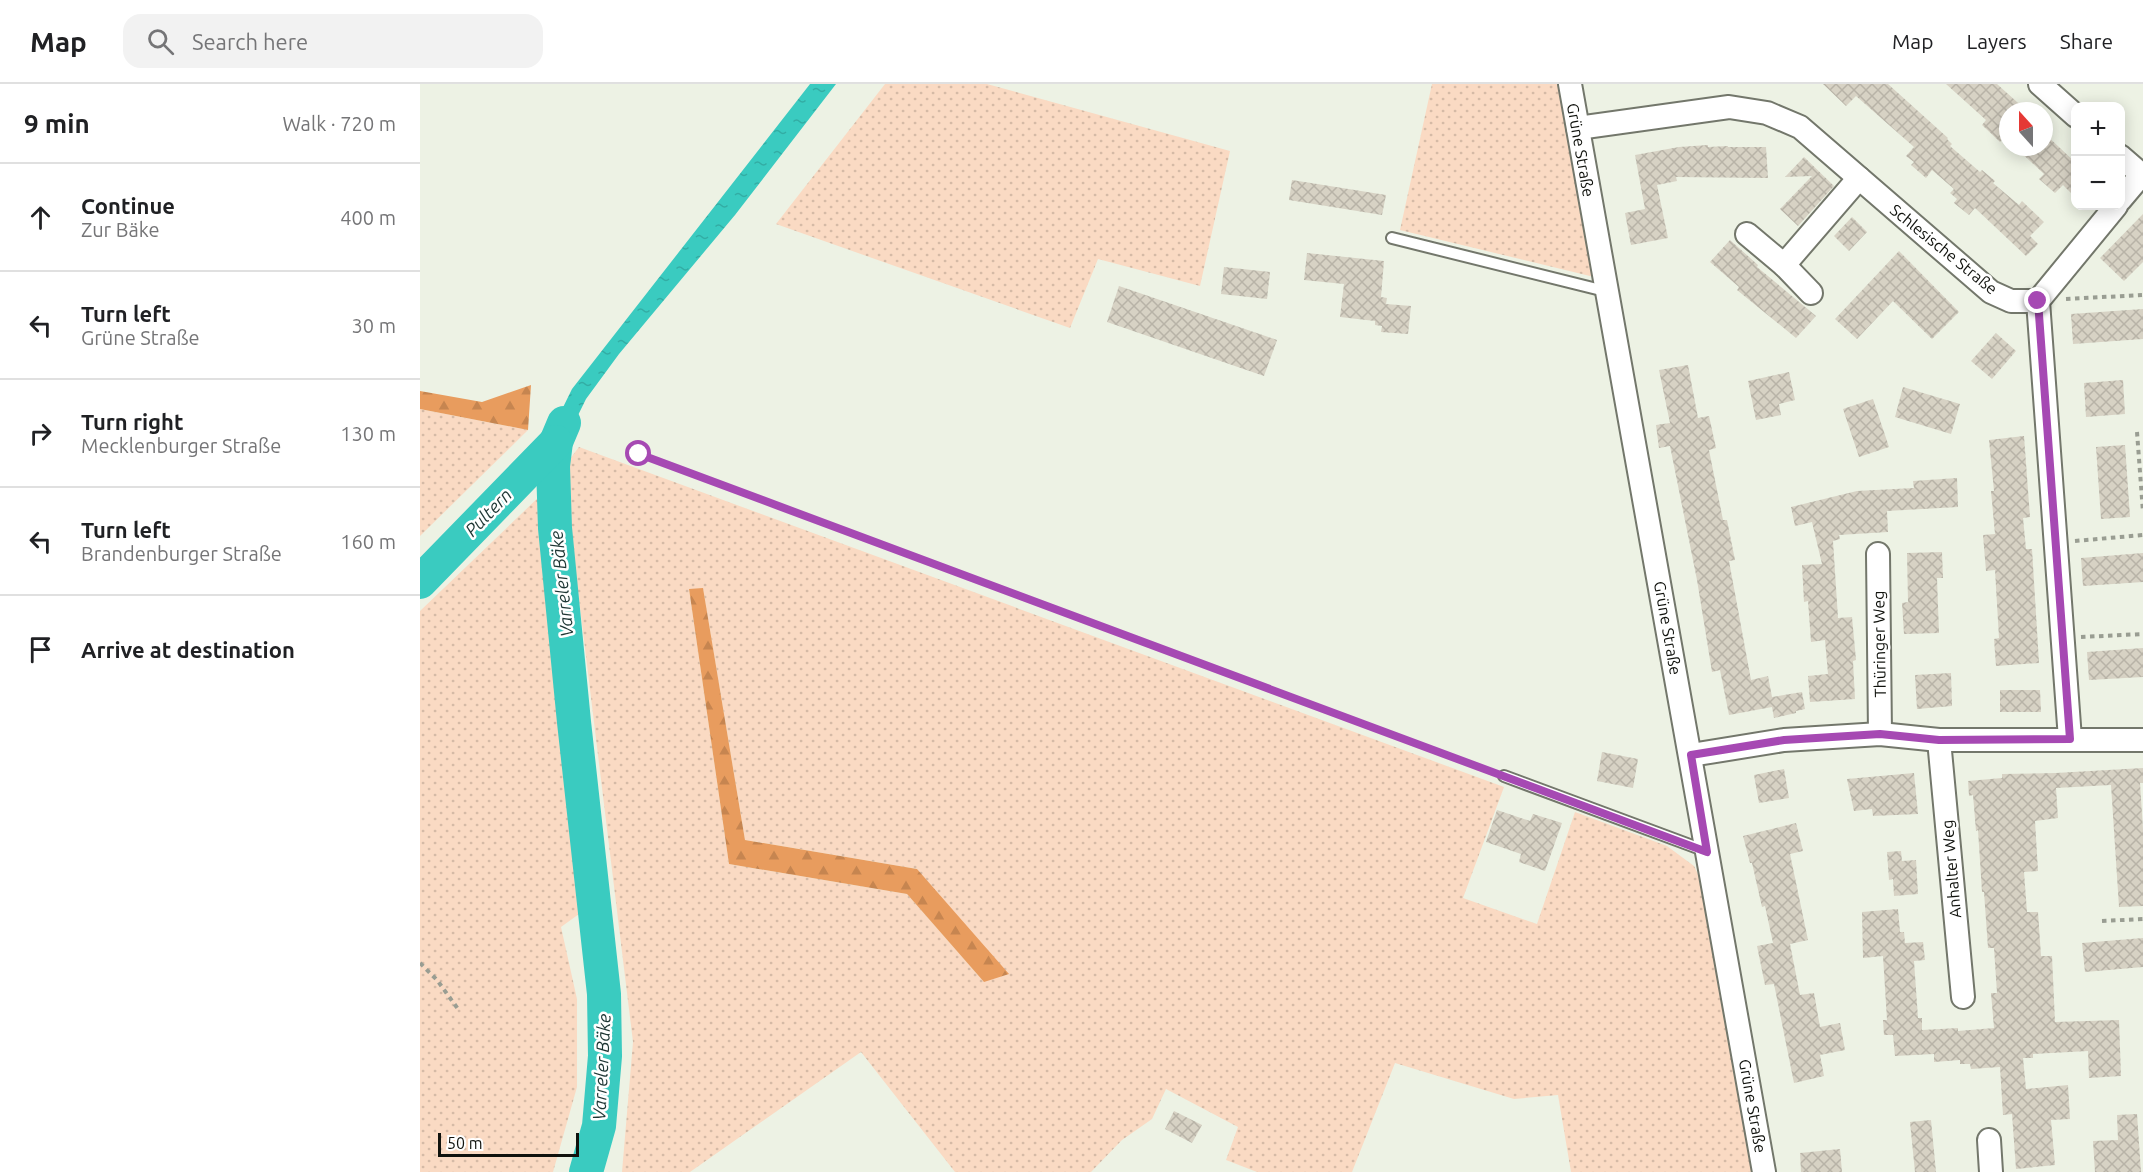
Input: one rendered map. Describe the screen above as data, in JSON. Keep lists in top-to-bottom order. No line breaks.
{"streets":{"street":["Grüne Straße","Schlesische Straße","Thüringer Weg","Anhalter Weg"]},"crossings":[["Grüne Straße","Schlesische Straße"]],"water":["Pultern","Varreler Bäke"],"scale_bar":"50 m","north":"top","page":{"header":"Map","search":"Search here","nav":["Map","Layers","Share"],"heading":["9 min","Walk · 720 m"],"map_buttons":["+","−"],"list":[["Continue","Zur Bäke","400 m"],["Turn left","Grüne Straße","30 m"],["Turn right","Mecklenburger Straße","130 m"],["Turn left","Brandenburger Straße","160 m"],"Arrive at destination"],"scale":"50 m"}}
